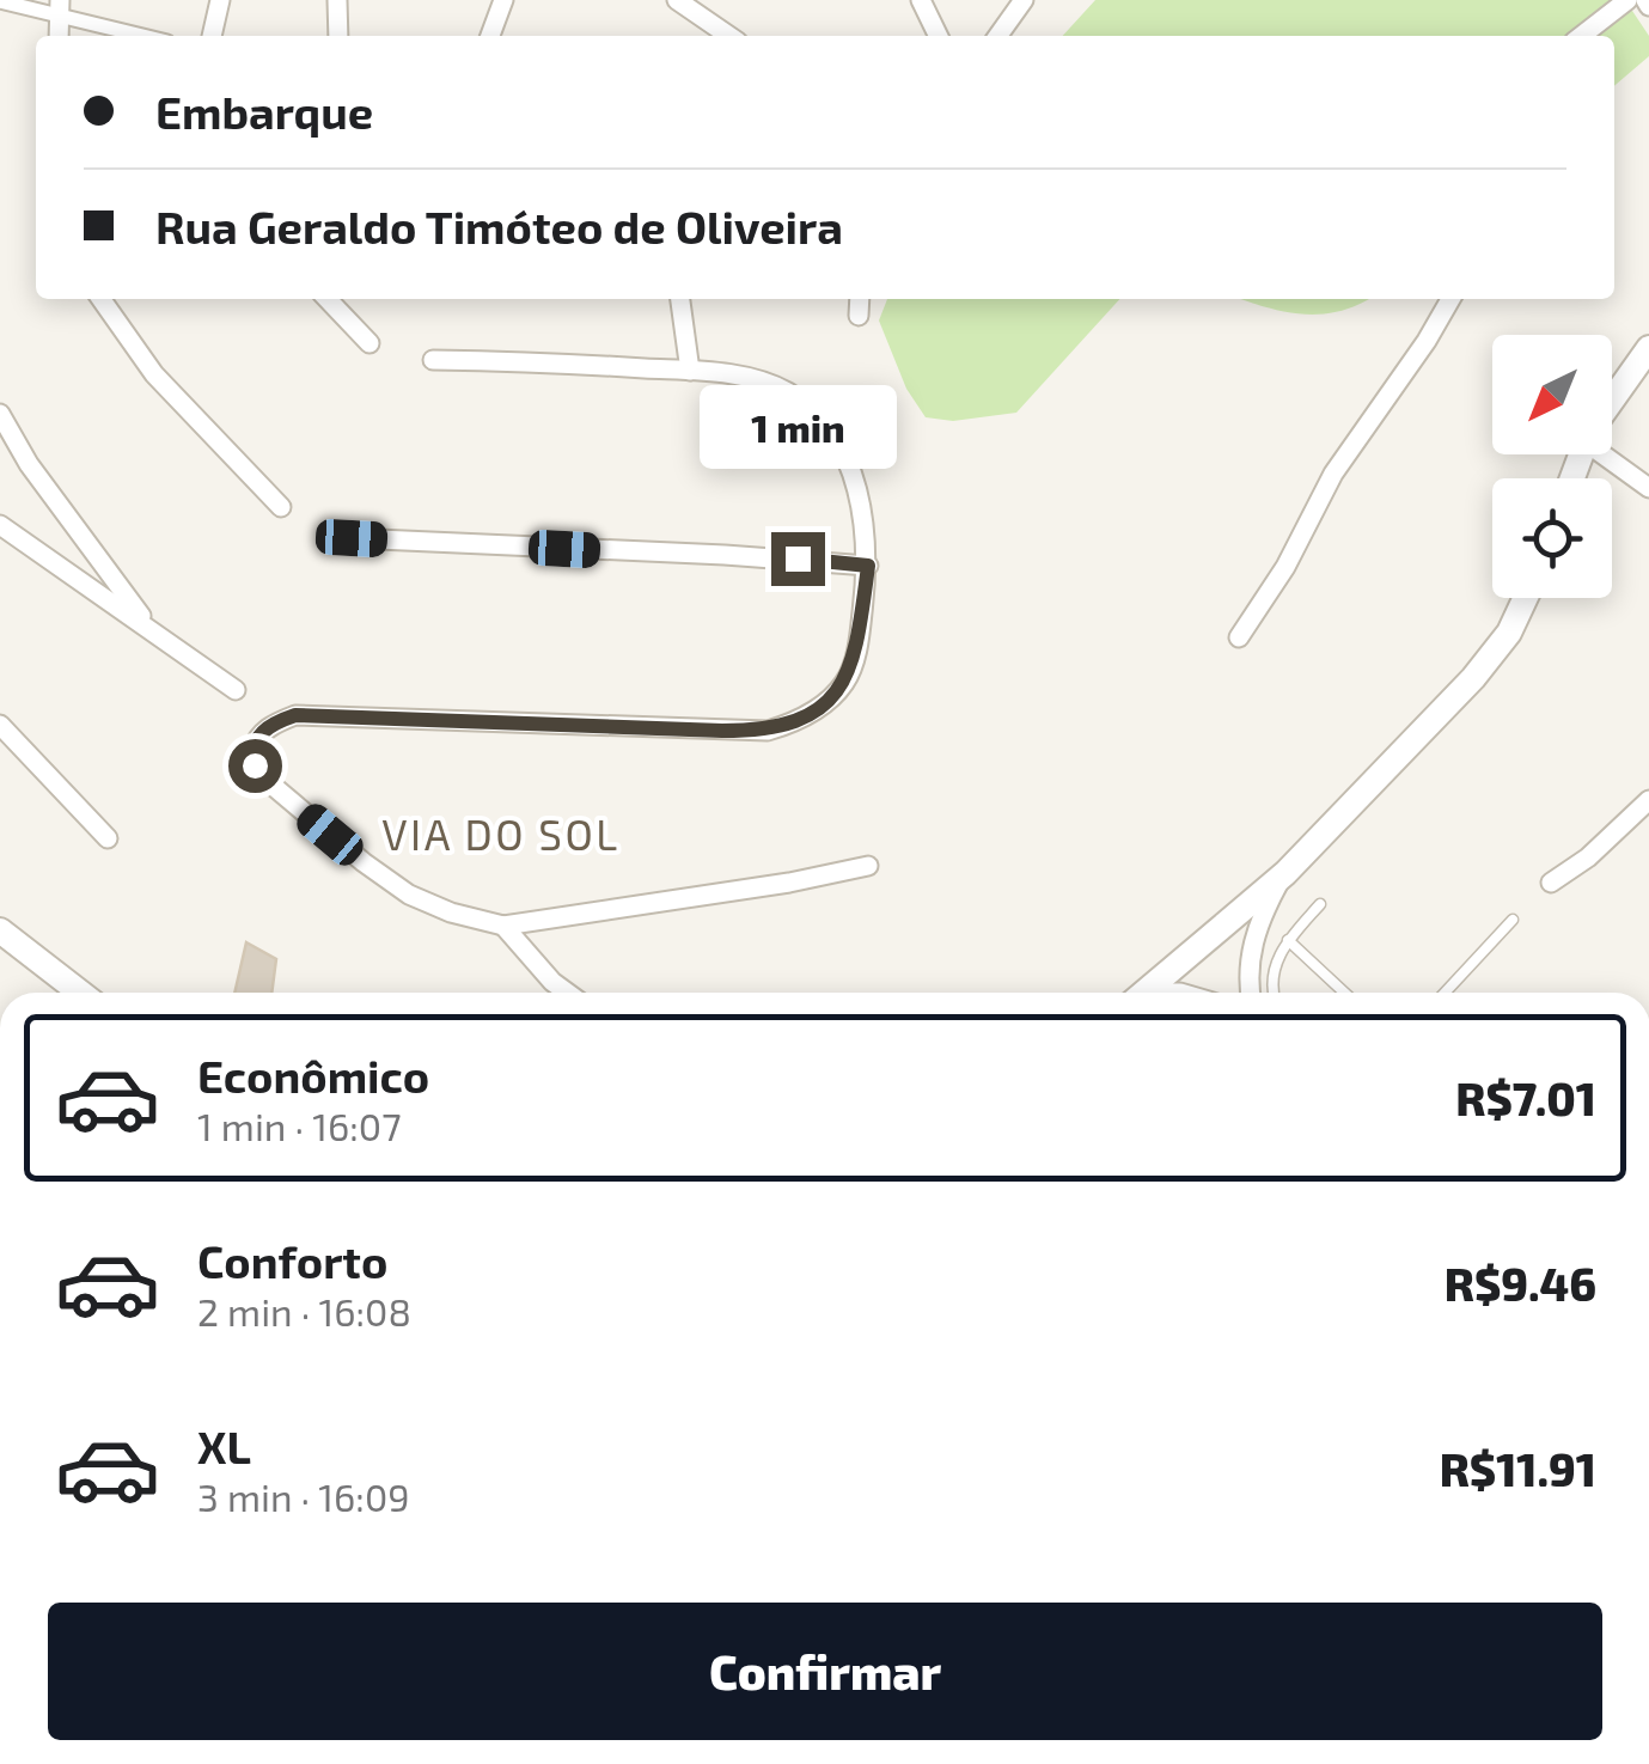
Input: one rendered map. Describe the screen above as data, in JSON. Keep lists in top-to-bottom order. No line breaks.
{"districts":["VIA DO SOL"],"north":"bottom left","page":{"banner":["Embarque","Rua Geraldo Timóteo de Oliveira"],"bubble":"1 min","list":[{"name":"Econômico","note":"1 min · 16:07","value":"R$7.01"},{"name":"Conforto","note":"2 min · 16:08","value":"R$9.46"},{"name":"XL","note":"3 min · 16:09","value":"R$11.91"}],"buttons":"Confirmar"}}
